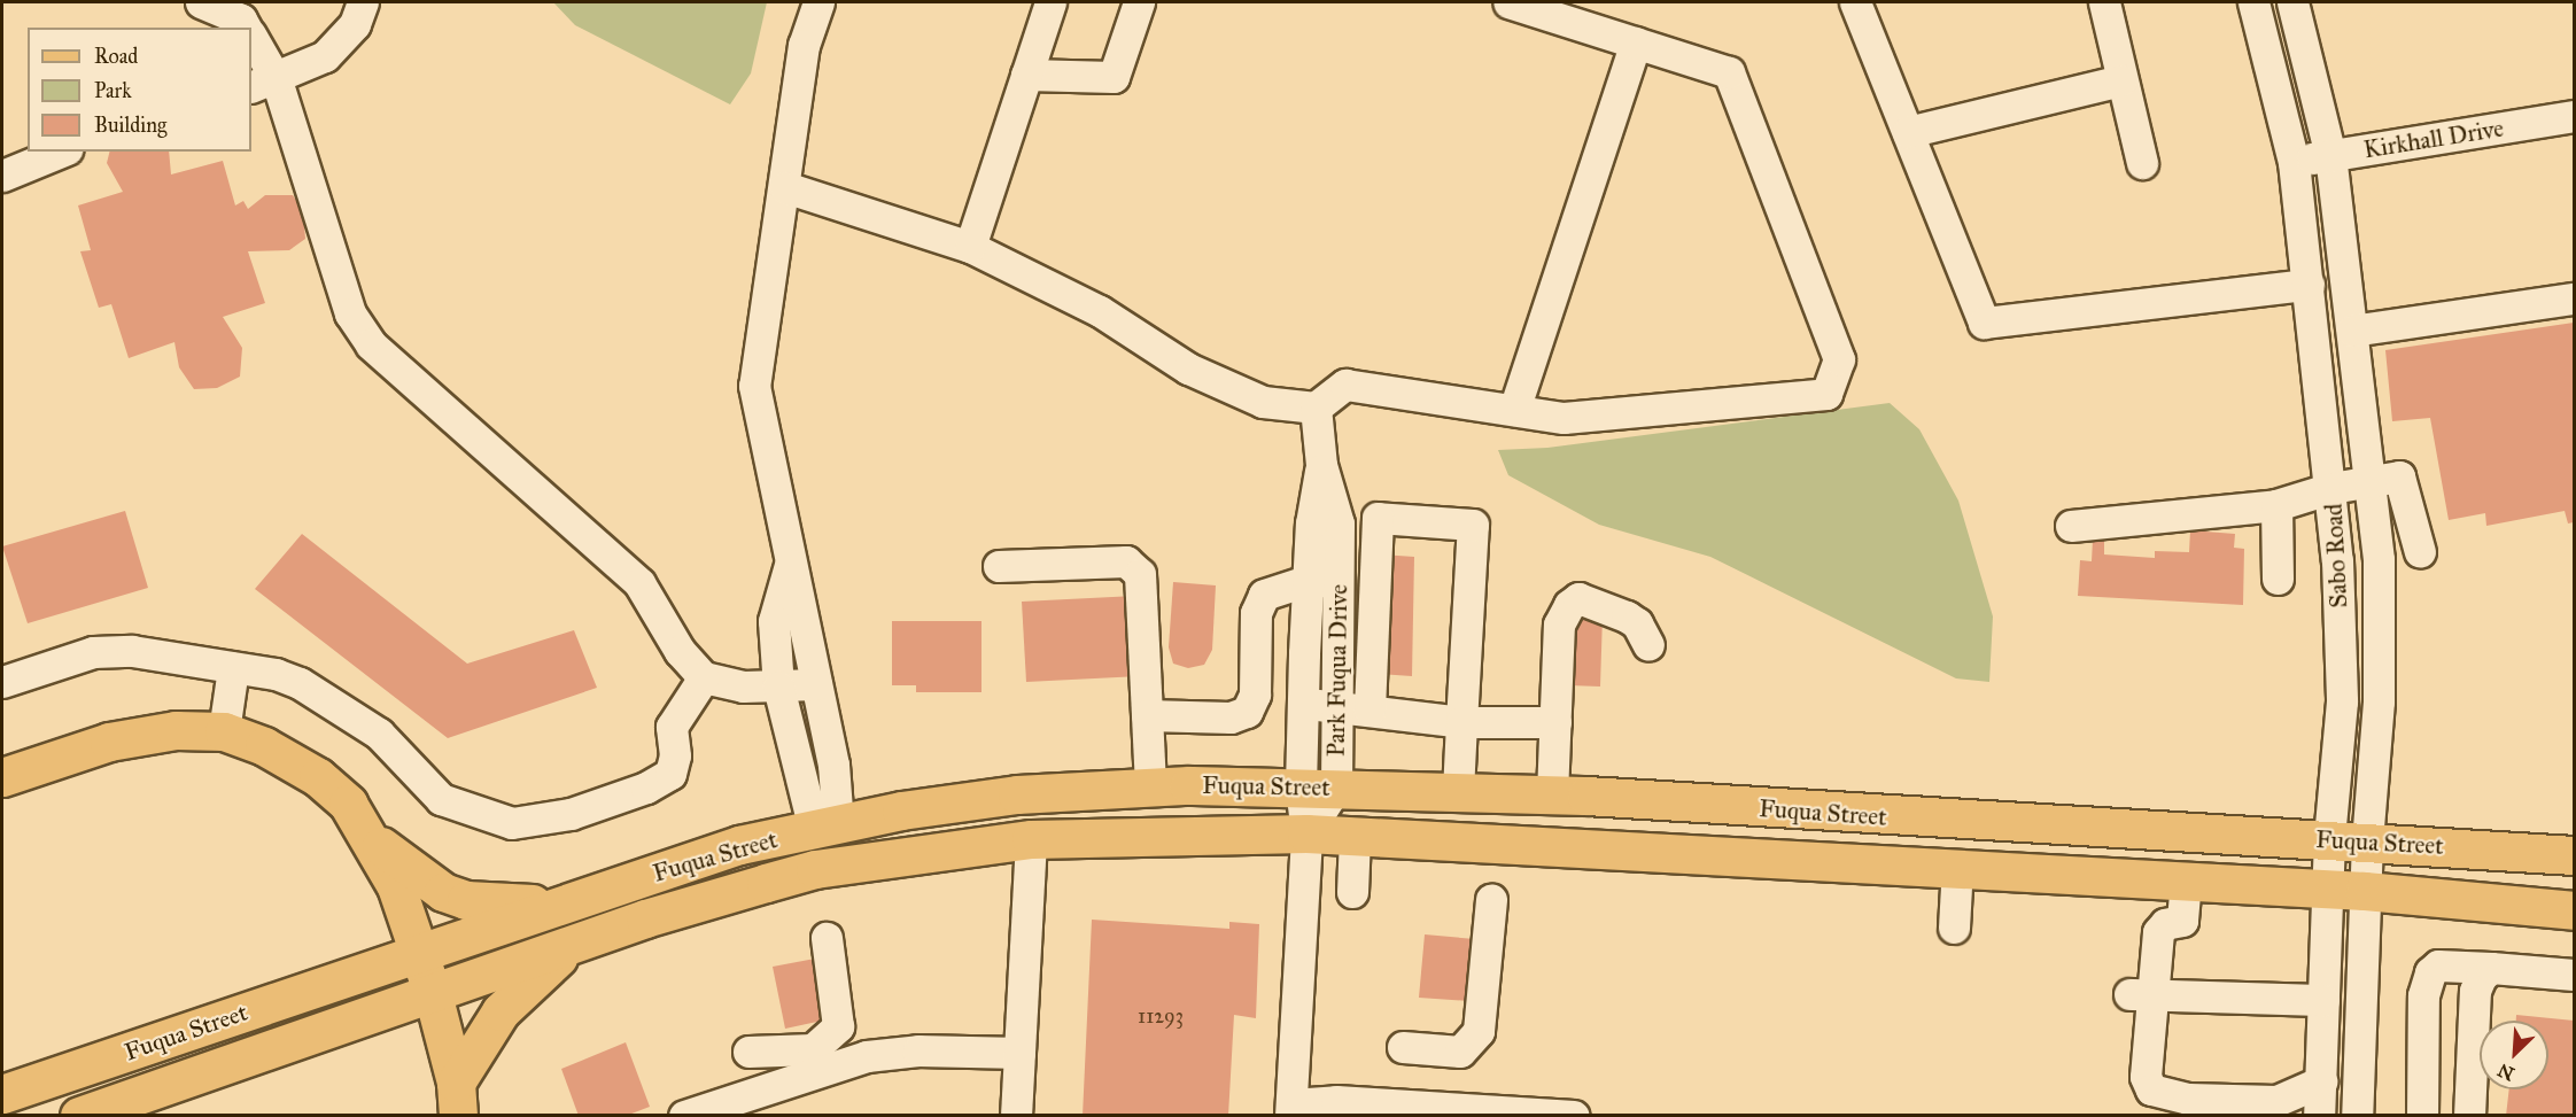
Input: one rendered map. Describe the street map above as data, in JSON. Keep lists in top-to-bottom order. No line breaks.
{"streets":{"main road":["Fuqua Street"],"street":["Kirkhall Drive","Sabo Road","Park Fuqua Drive"]},"crossings":[["Kirkhall Drive","Sabo Road"],["Sabo Road","Fuqua Street"],["Park Fuqua Drive","Fuqua Street"]],"house_numbers":["11293"],"legend":["Road","Park","Building"],"north":"bottom left"}
